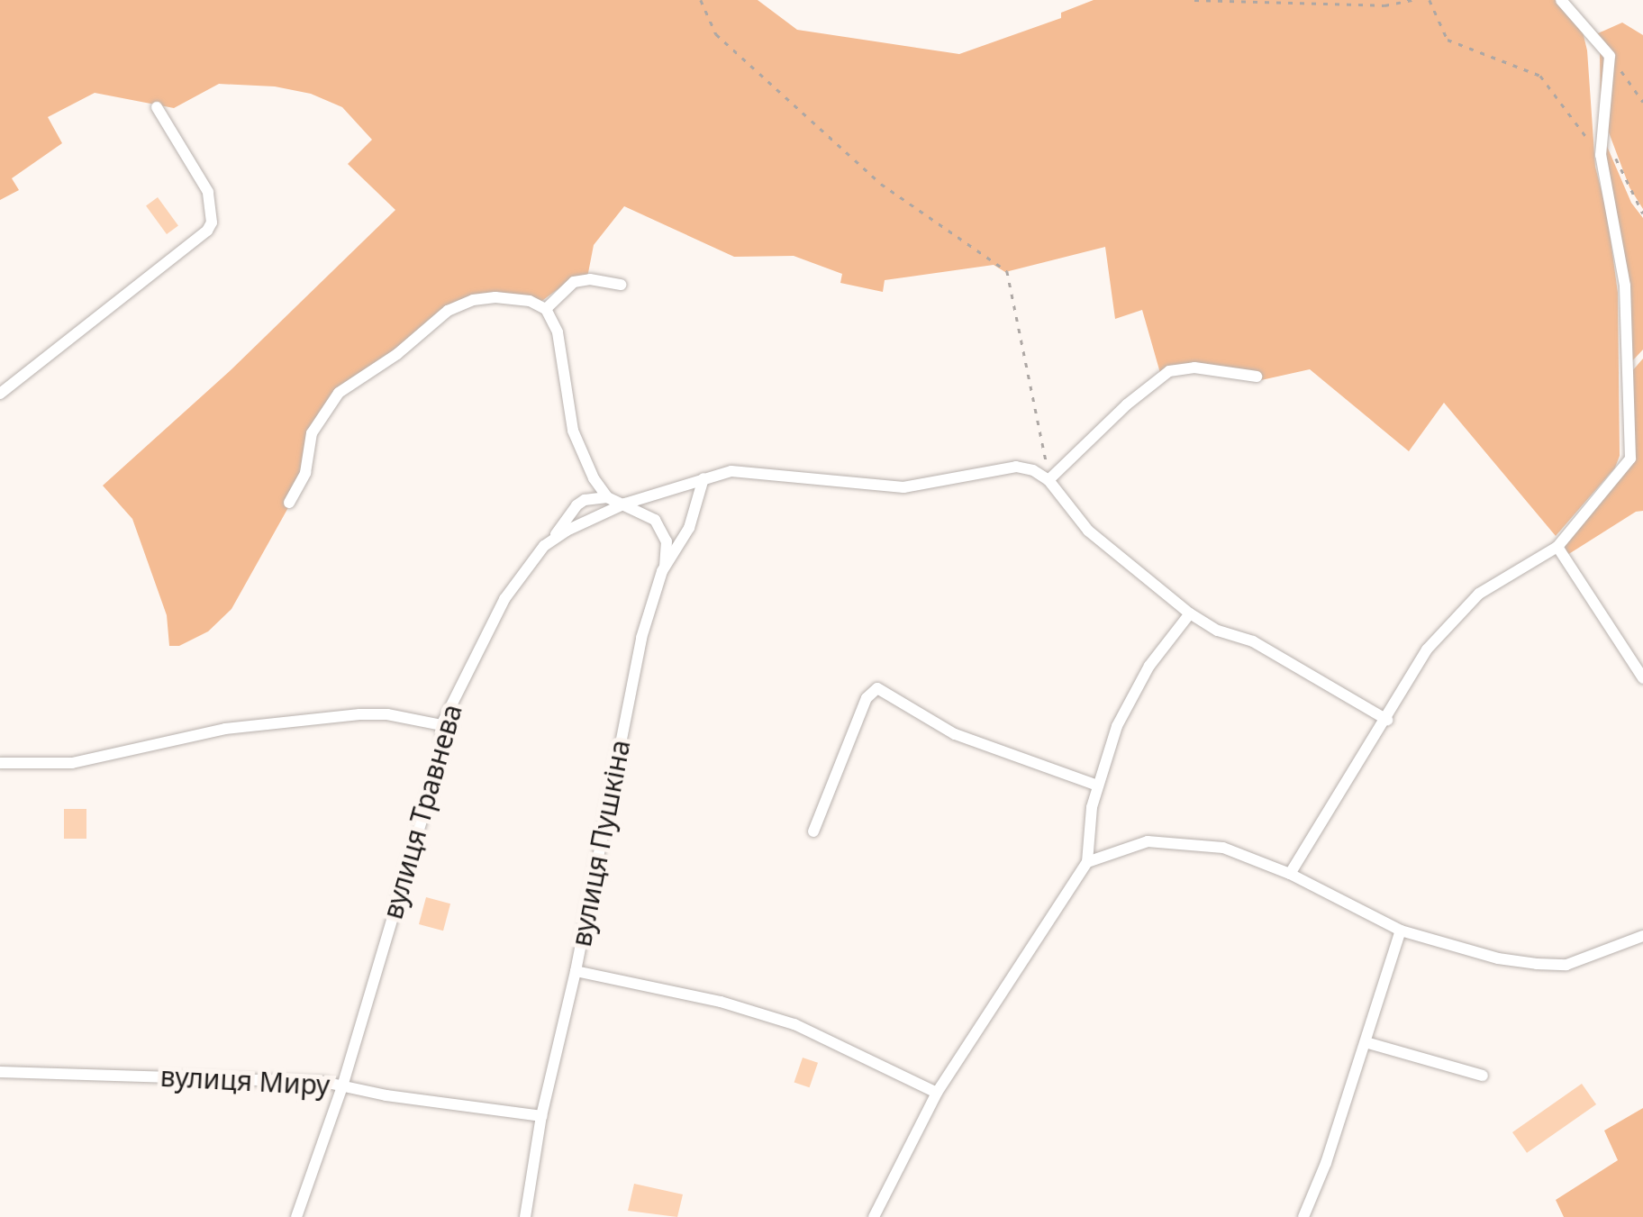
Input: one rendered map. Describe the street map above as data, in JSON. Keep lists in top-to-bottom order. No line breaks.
{"streets":{"street":["вулиця Травнева","вулиця Пушкіна","вулиця Миру"]},"crossings":[["вулиця Травнева","вулиця Пушкіна"],["вулиця Травнева","вулиця Миру"],["вулиця Пушкіна","вулиця Миру"]]}
